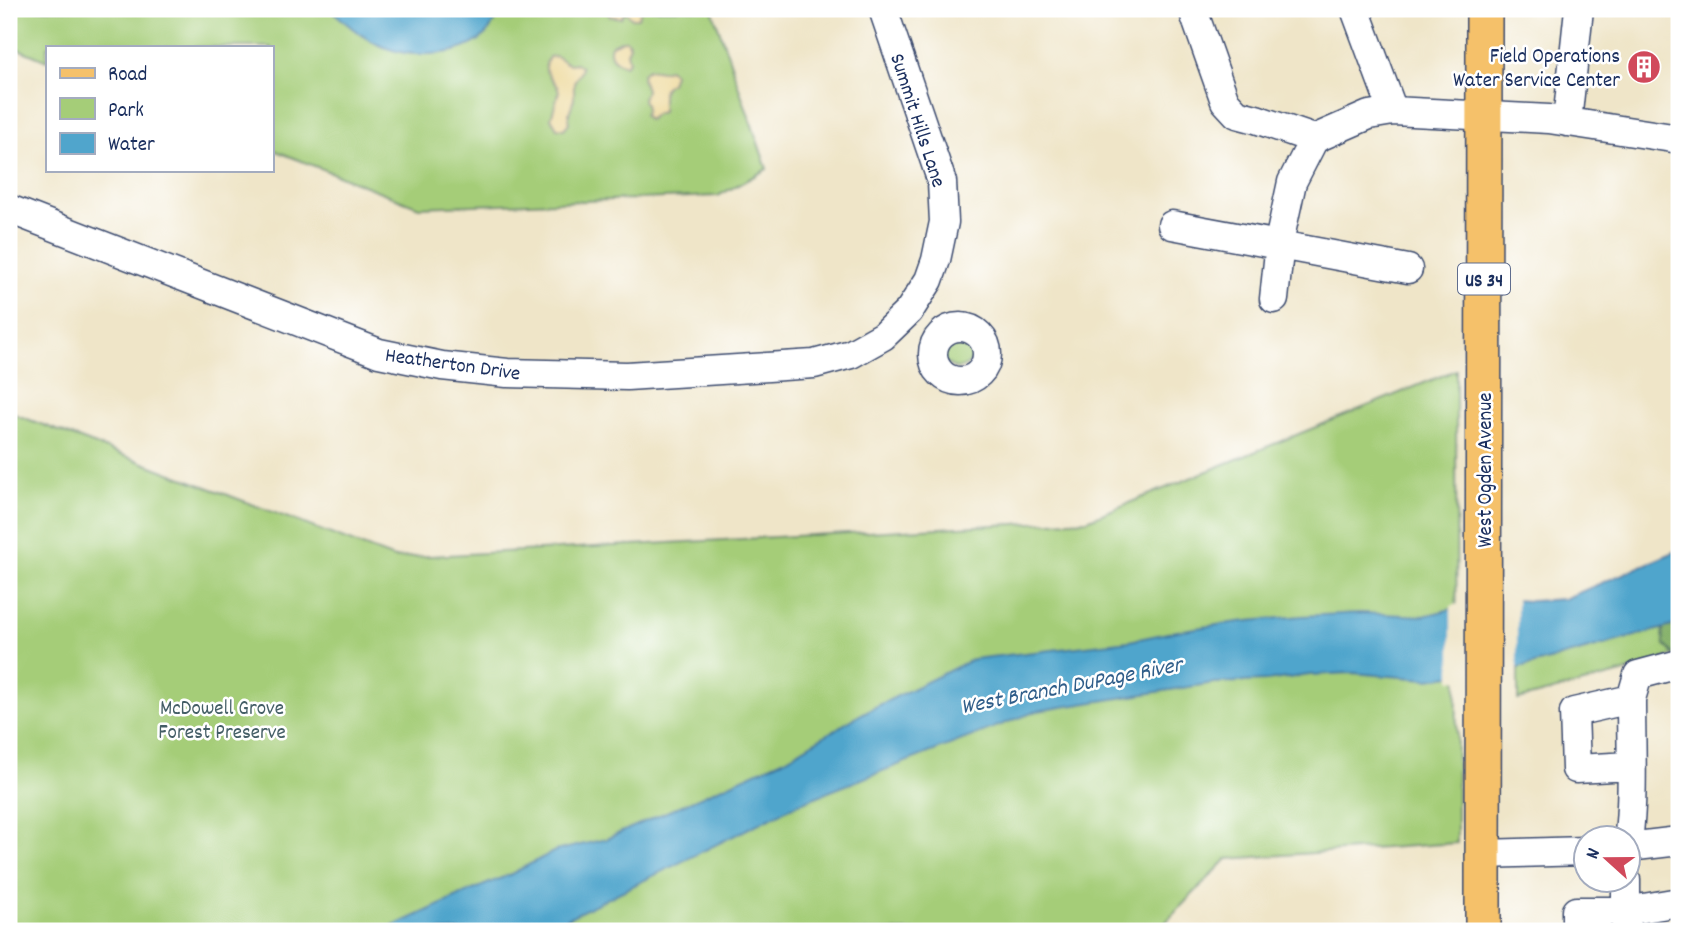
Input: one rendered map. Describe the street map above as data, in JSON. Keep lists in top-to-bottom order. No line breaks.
{"streets":{"main road":["US 34","West Ogden Avenue"],"street":["Summit Hills Lane","Heatherton Drive"]},"crossings":[["Summit Hills Lane","Heatherton Drive"]],"water":["West Branch DuPage River"],"parks":["McDowell Grove Forest Preserve"],"places":{"building":["Field Operations Water Service Center"]},"legend":["Road","Park","Water"],"north":"left"}
